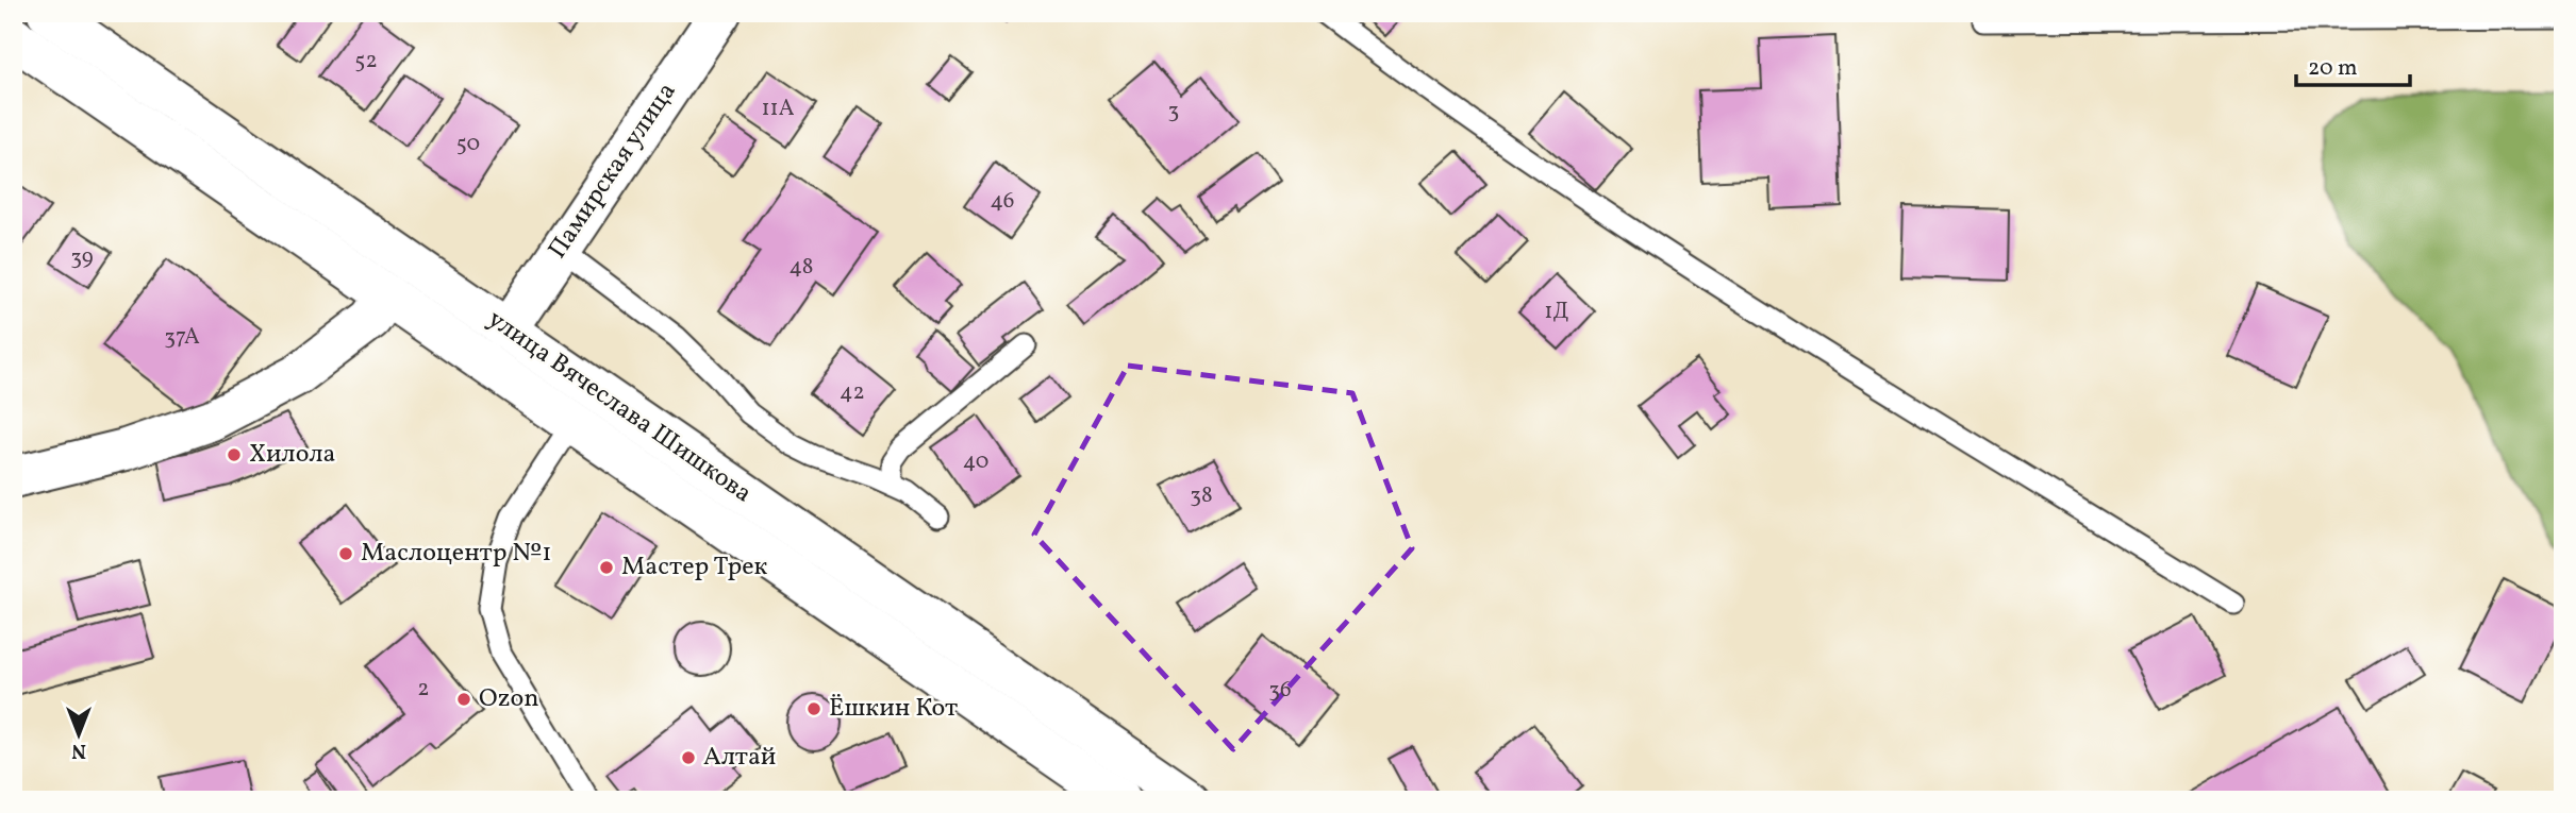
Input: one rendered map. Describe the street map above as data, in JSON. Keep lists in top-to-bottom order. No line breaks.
{"streets":{"main road":["Памирская улица","улица Вячеслава Шишкова"]},"crossings":[["Памирская улица","улица Вячеслава Шишкова"]],"places":["Хилола","Маслоцентр №1","Мастер Трек","Ozon","Ёшкин Кот","Алтай"],"house_numbers":["52","11А","3","50","46","39","48","1Д","37А","42","40","38","2","36"],"scale_bar":"20 m","north":"bottom"}
